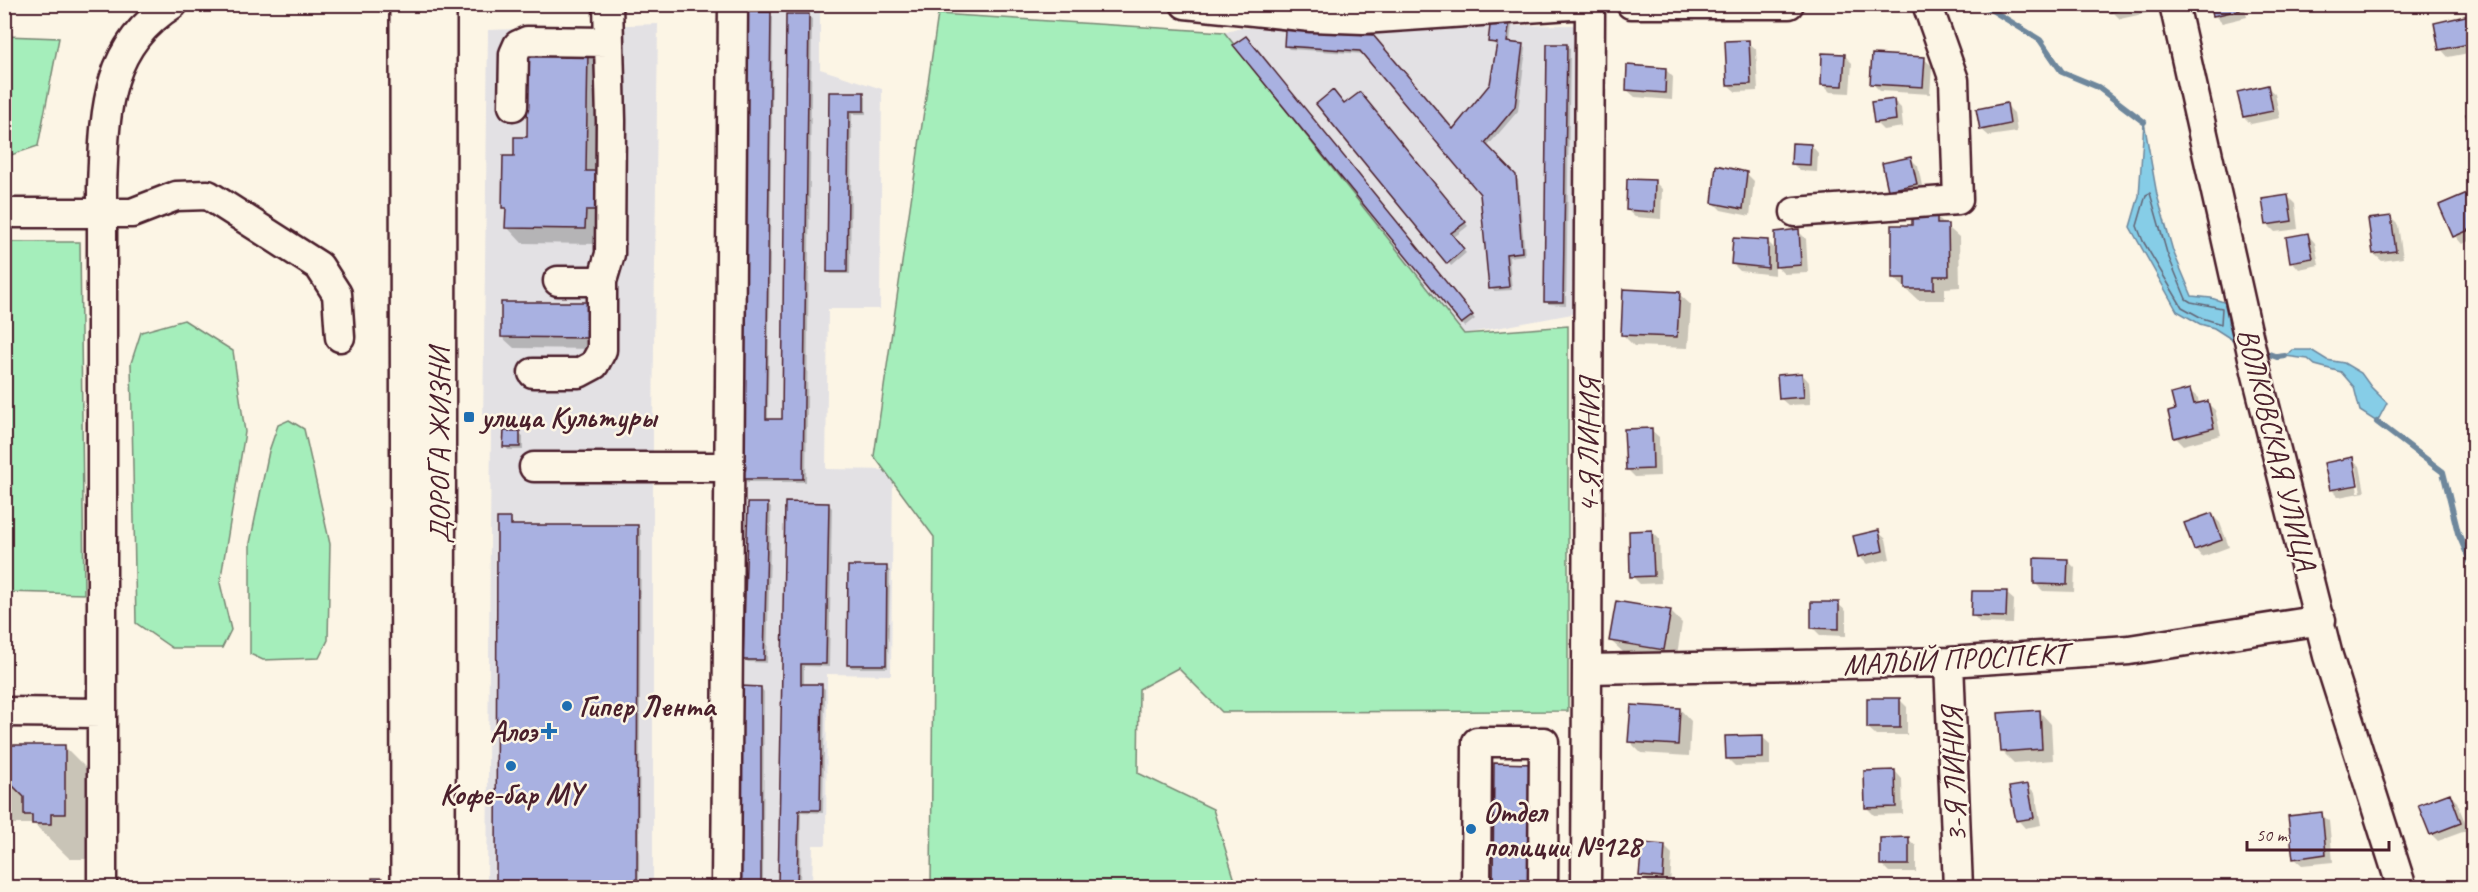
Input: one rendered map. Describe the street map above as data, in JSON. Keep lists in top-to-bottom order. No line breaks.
{"streets":{"main road":["ДОРОГА ЖИЗНИ"],"street":["4-Я ЛИНИЯ","ВОЛКОВСКАЯ УЛИЦА","МАЛЫЙ ПРОСПЕКТ","3-Я ЛИНИЯ"]},"crossings":[["4-Я ЛИНИЯ","МАЛЫЙ ПРОСПЕКТ"],["ВОЛКОВСКАЯ УЛИЦА","МАЛЫЙ ПРОСПЕКТ"],["МАЛЫЙ ПРОСПЕКТ","3-Я ЛИНИЯ"]],"places":{"transit":["улица Культуры"],"other":["Гипер Лента","Кофе-бар MY","Отдел полиции №128"],"health":["Алоэ"]},"scale_bar":"50 m"}
